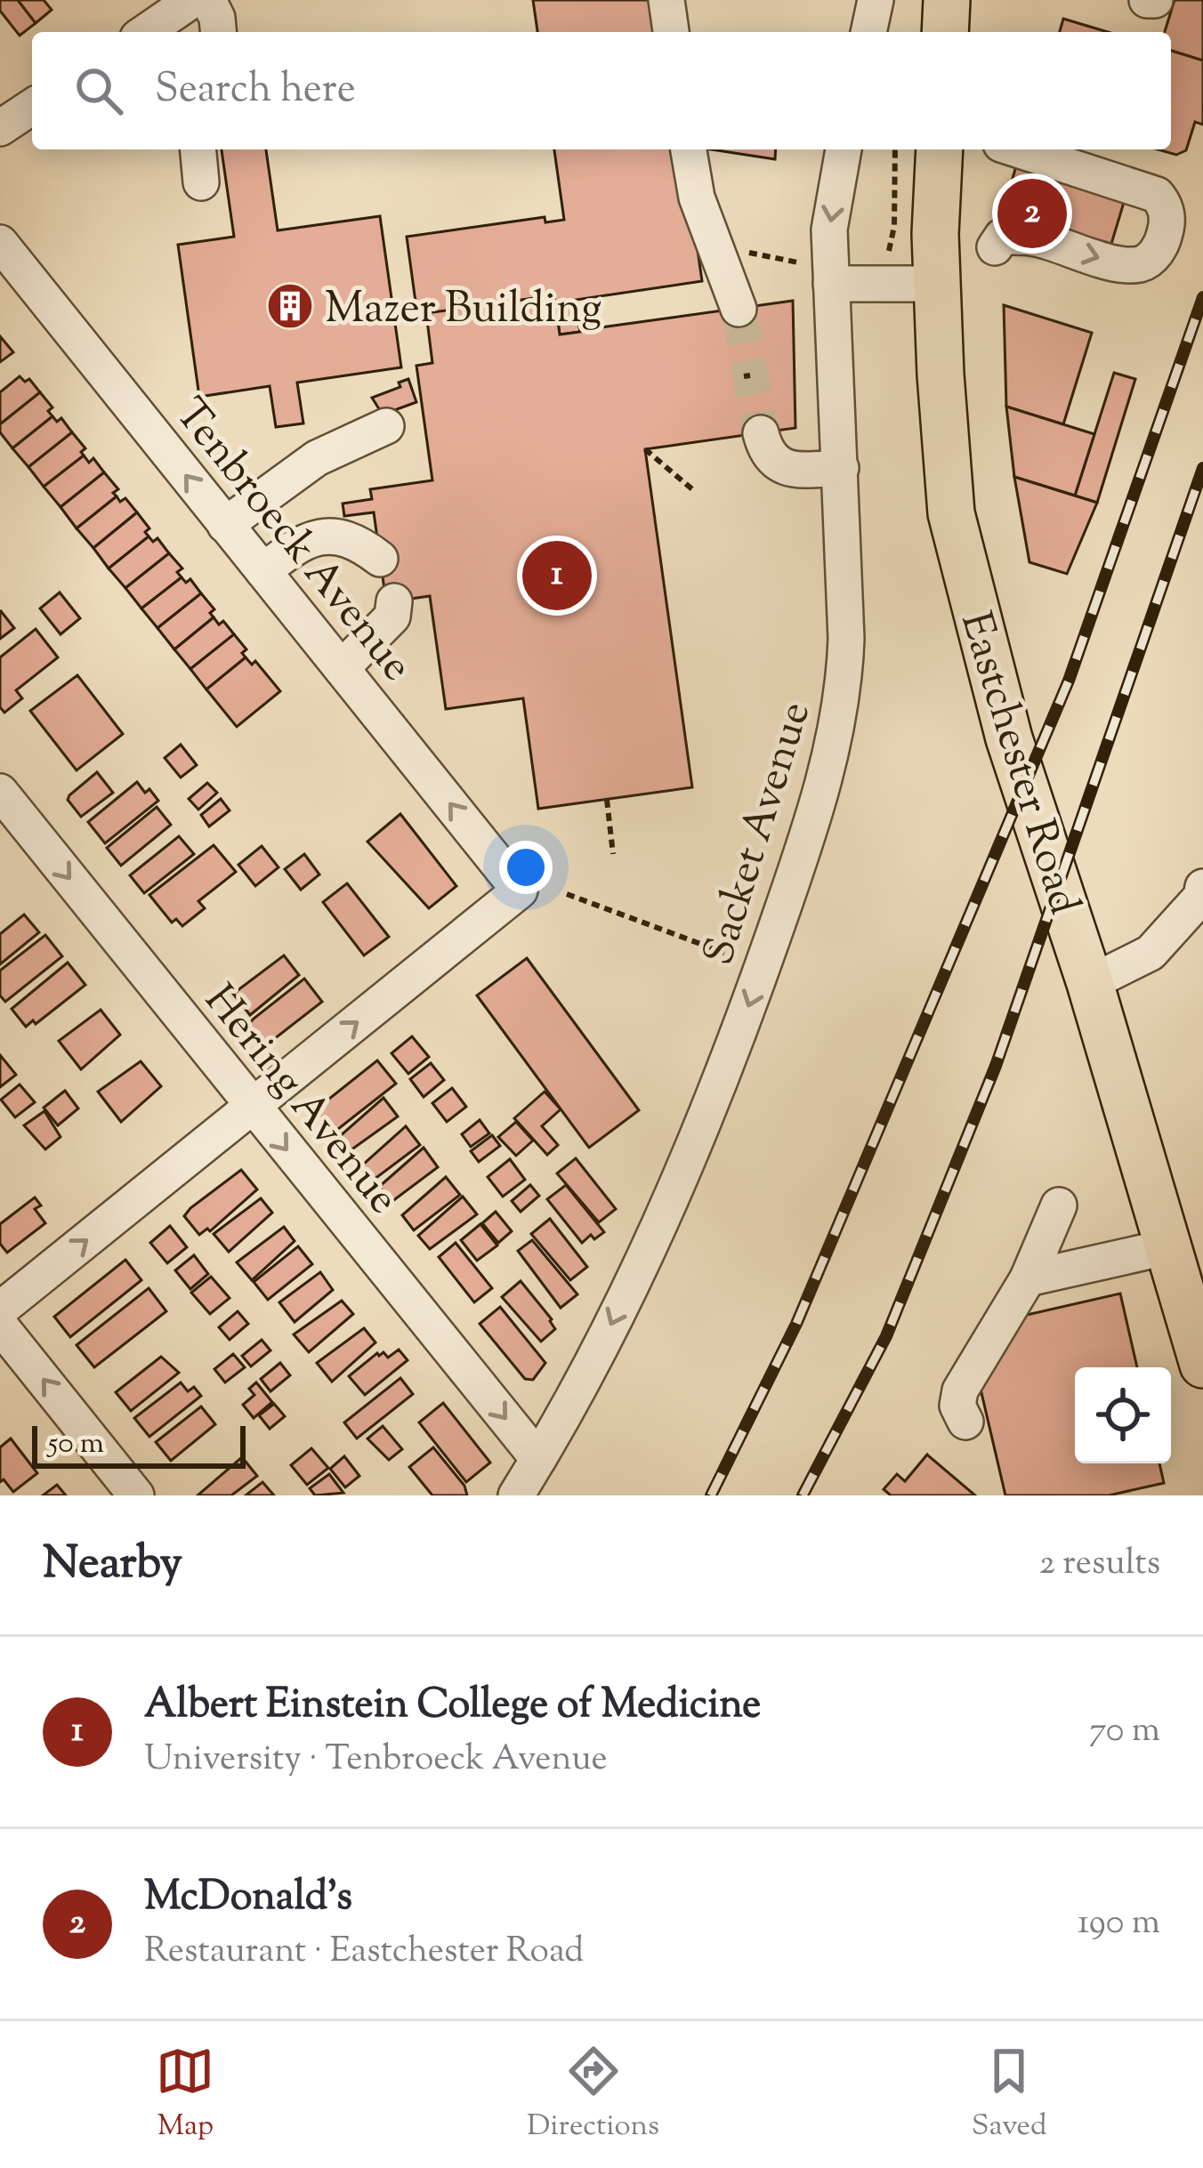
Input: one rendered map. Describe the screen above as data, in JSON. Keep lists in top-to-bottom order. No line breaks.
{"streets":{"main road":["Eastchester Road"],"street":["Tenbroeck Avenue","Sacket Avenue","Hering Avenue"]},"crossings":[["Tenbroeck Avenue","Hering Avenue"],["Sacket Avenue","Hering Avenue"]],"one_way":["Sacket Avenue","Hering Avenue"],"places":{"building":["Mazer Building"]},"scale_bar":"50 m","page":{"search":"Search here","pins":["2","1"],"scale":"50 m","heading":["Nearby","2 results"],"list":[{"mark":"1","name":"Albert Einstein College of Medicine","note":"University · Tenbroeck Avenue","value":"70 m"},{"mark":"2","name":"McDonald's","note":"Restaurant · Eastchester Road","value":"190 m"}],"nav":["Map","Directions","Saved"]}}
